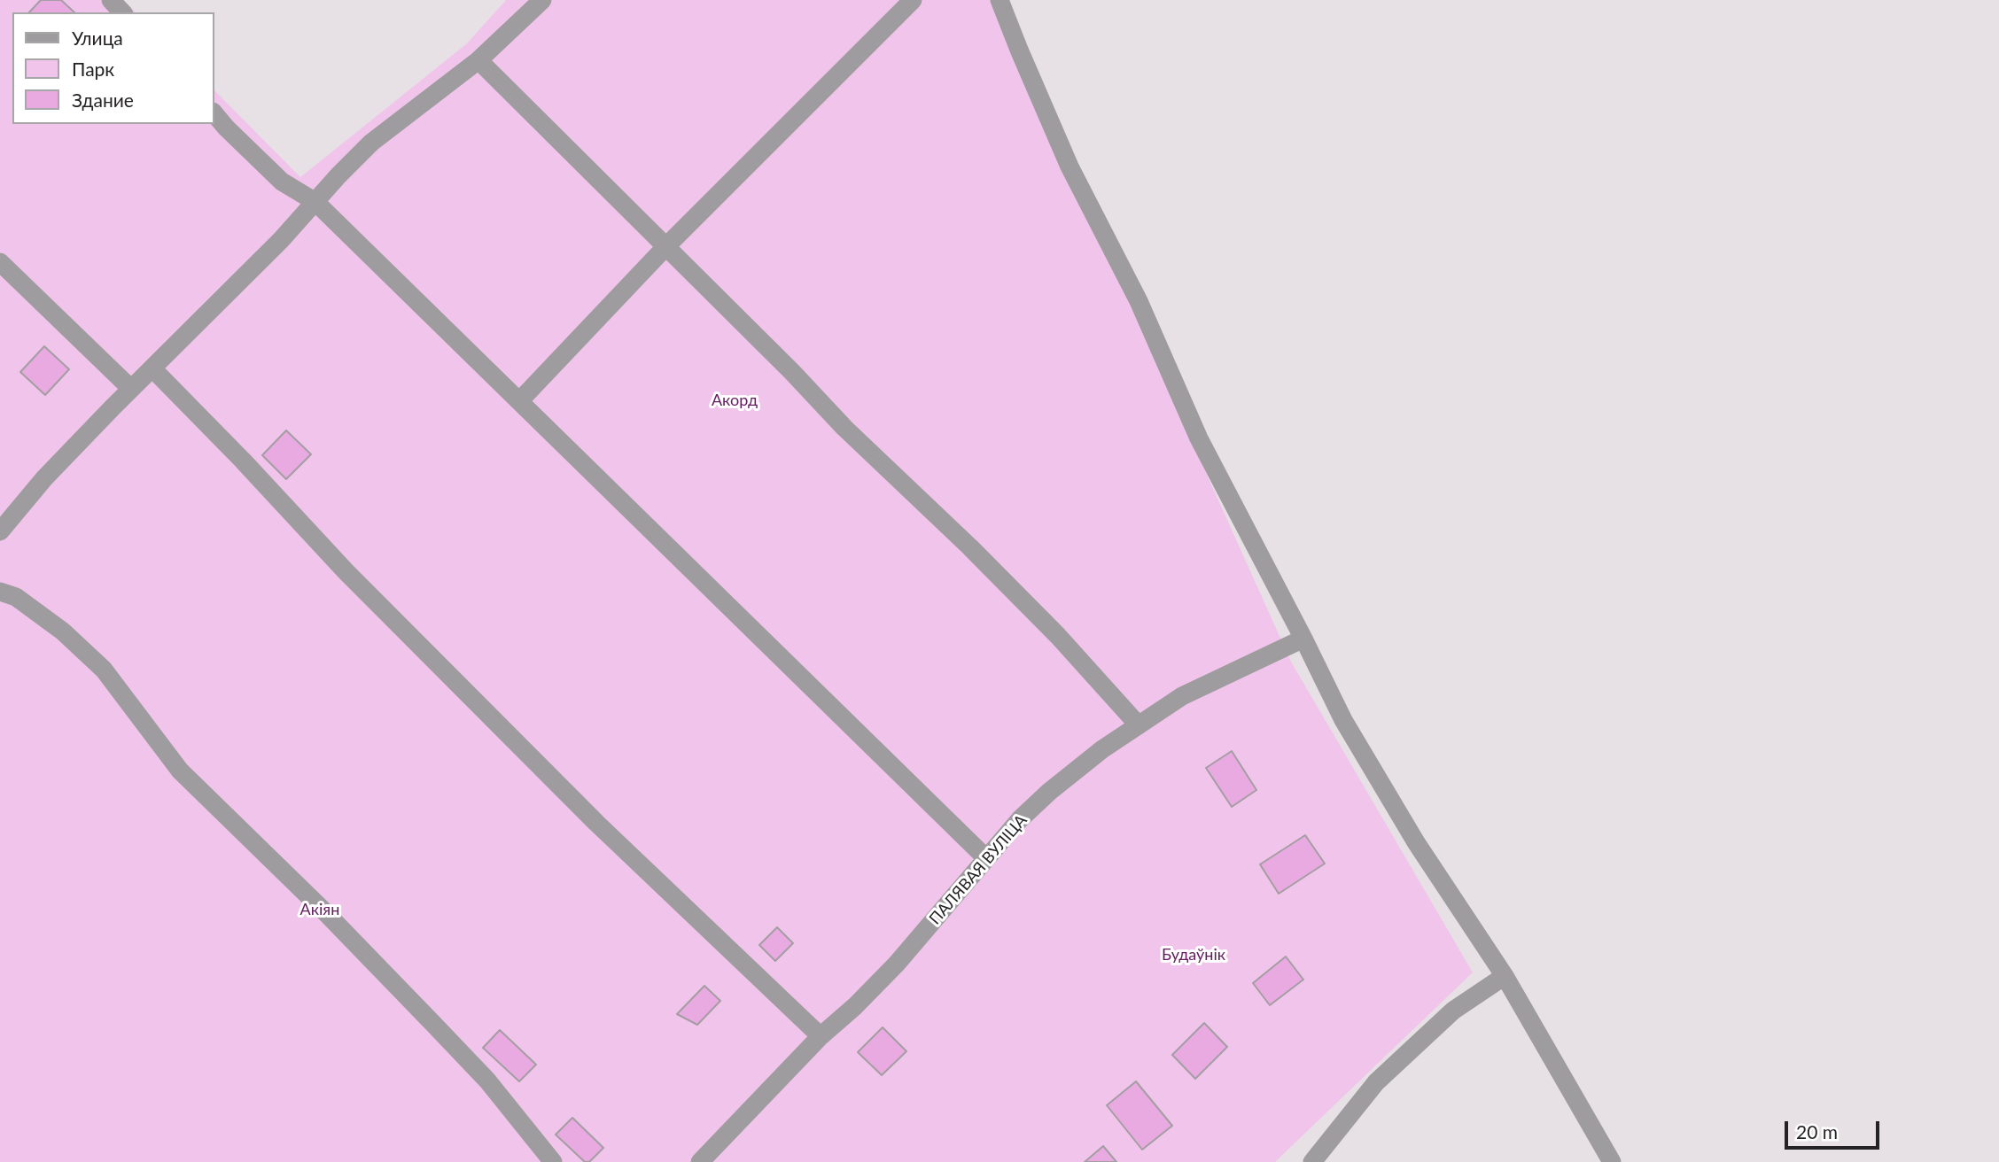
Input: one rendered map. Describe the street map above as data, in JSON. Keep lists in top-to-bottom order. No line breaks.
{"streets":{"street":["ПАЛЯВАЯ ВУЛІЦА"]},"parks":["Акорд","Акіян","Будаўнік"],"legend":["Улица","Парк","Здание"],"scale_bar":"20 m"}
